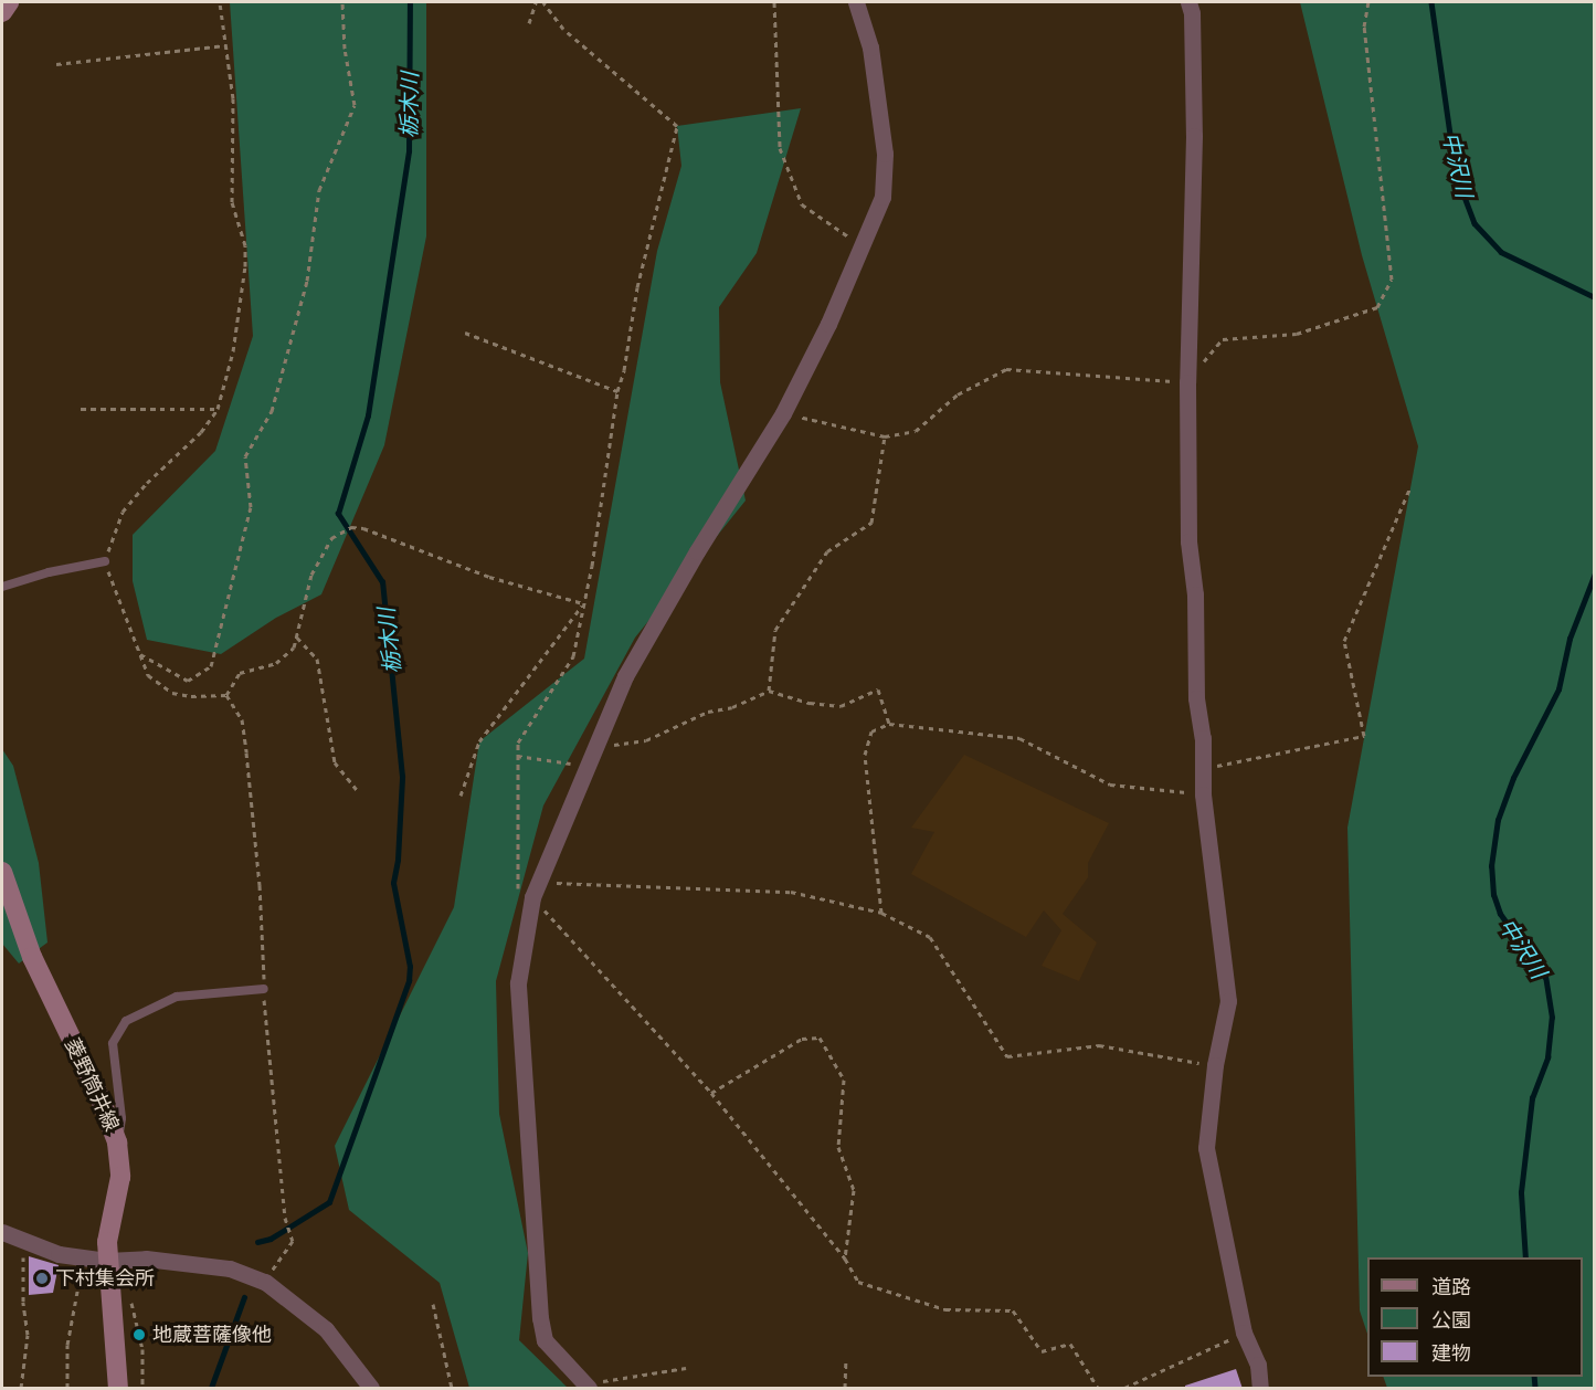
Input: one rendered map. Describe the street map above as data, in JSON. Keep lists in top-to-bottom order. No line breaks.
{"streets":{"main road":["菱野筒井線"]},"water":["栃木川","中沢川"],"places":["下村集会所","地蔵菩薩像他"],"legend":["道路","公園","建物"]}
